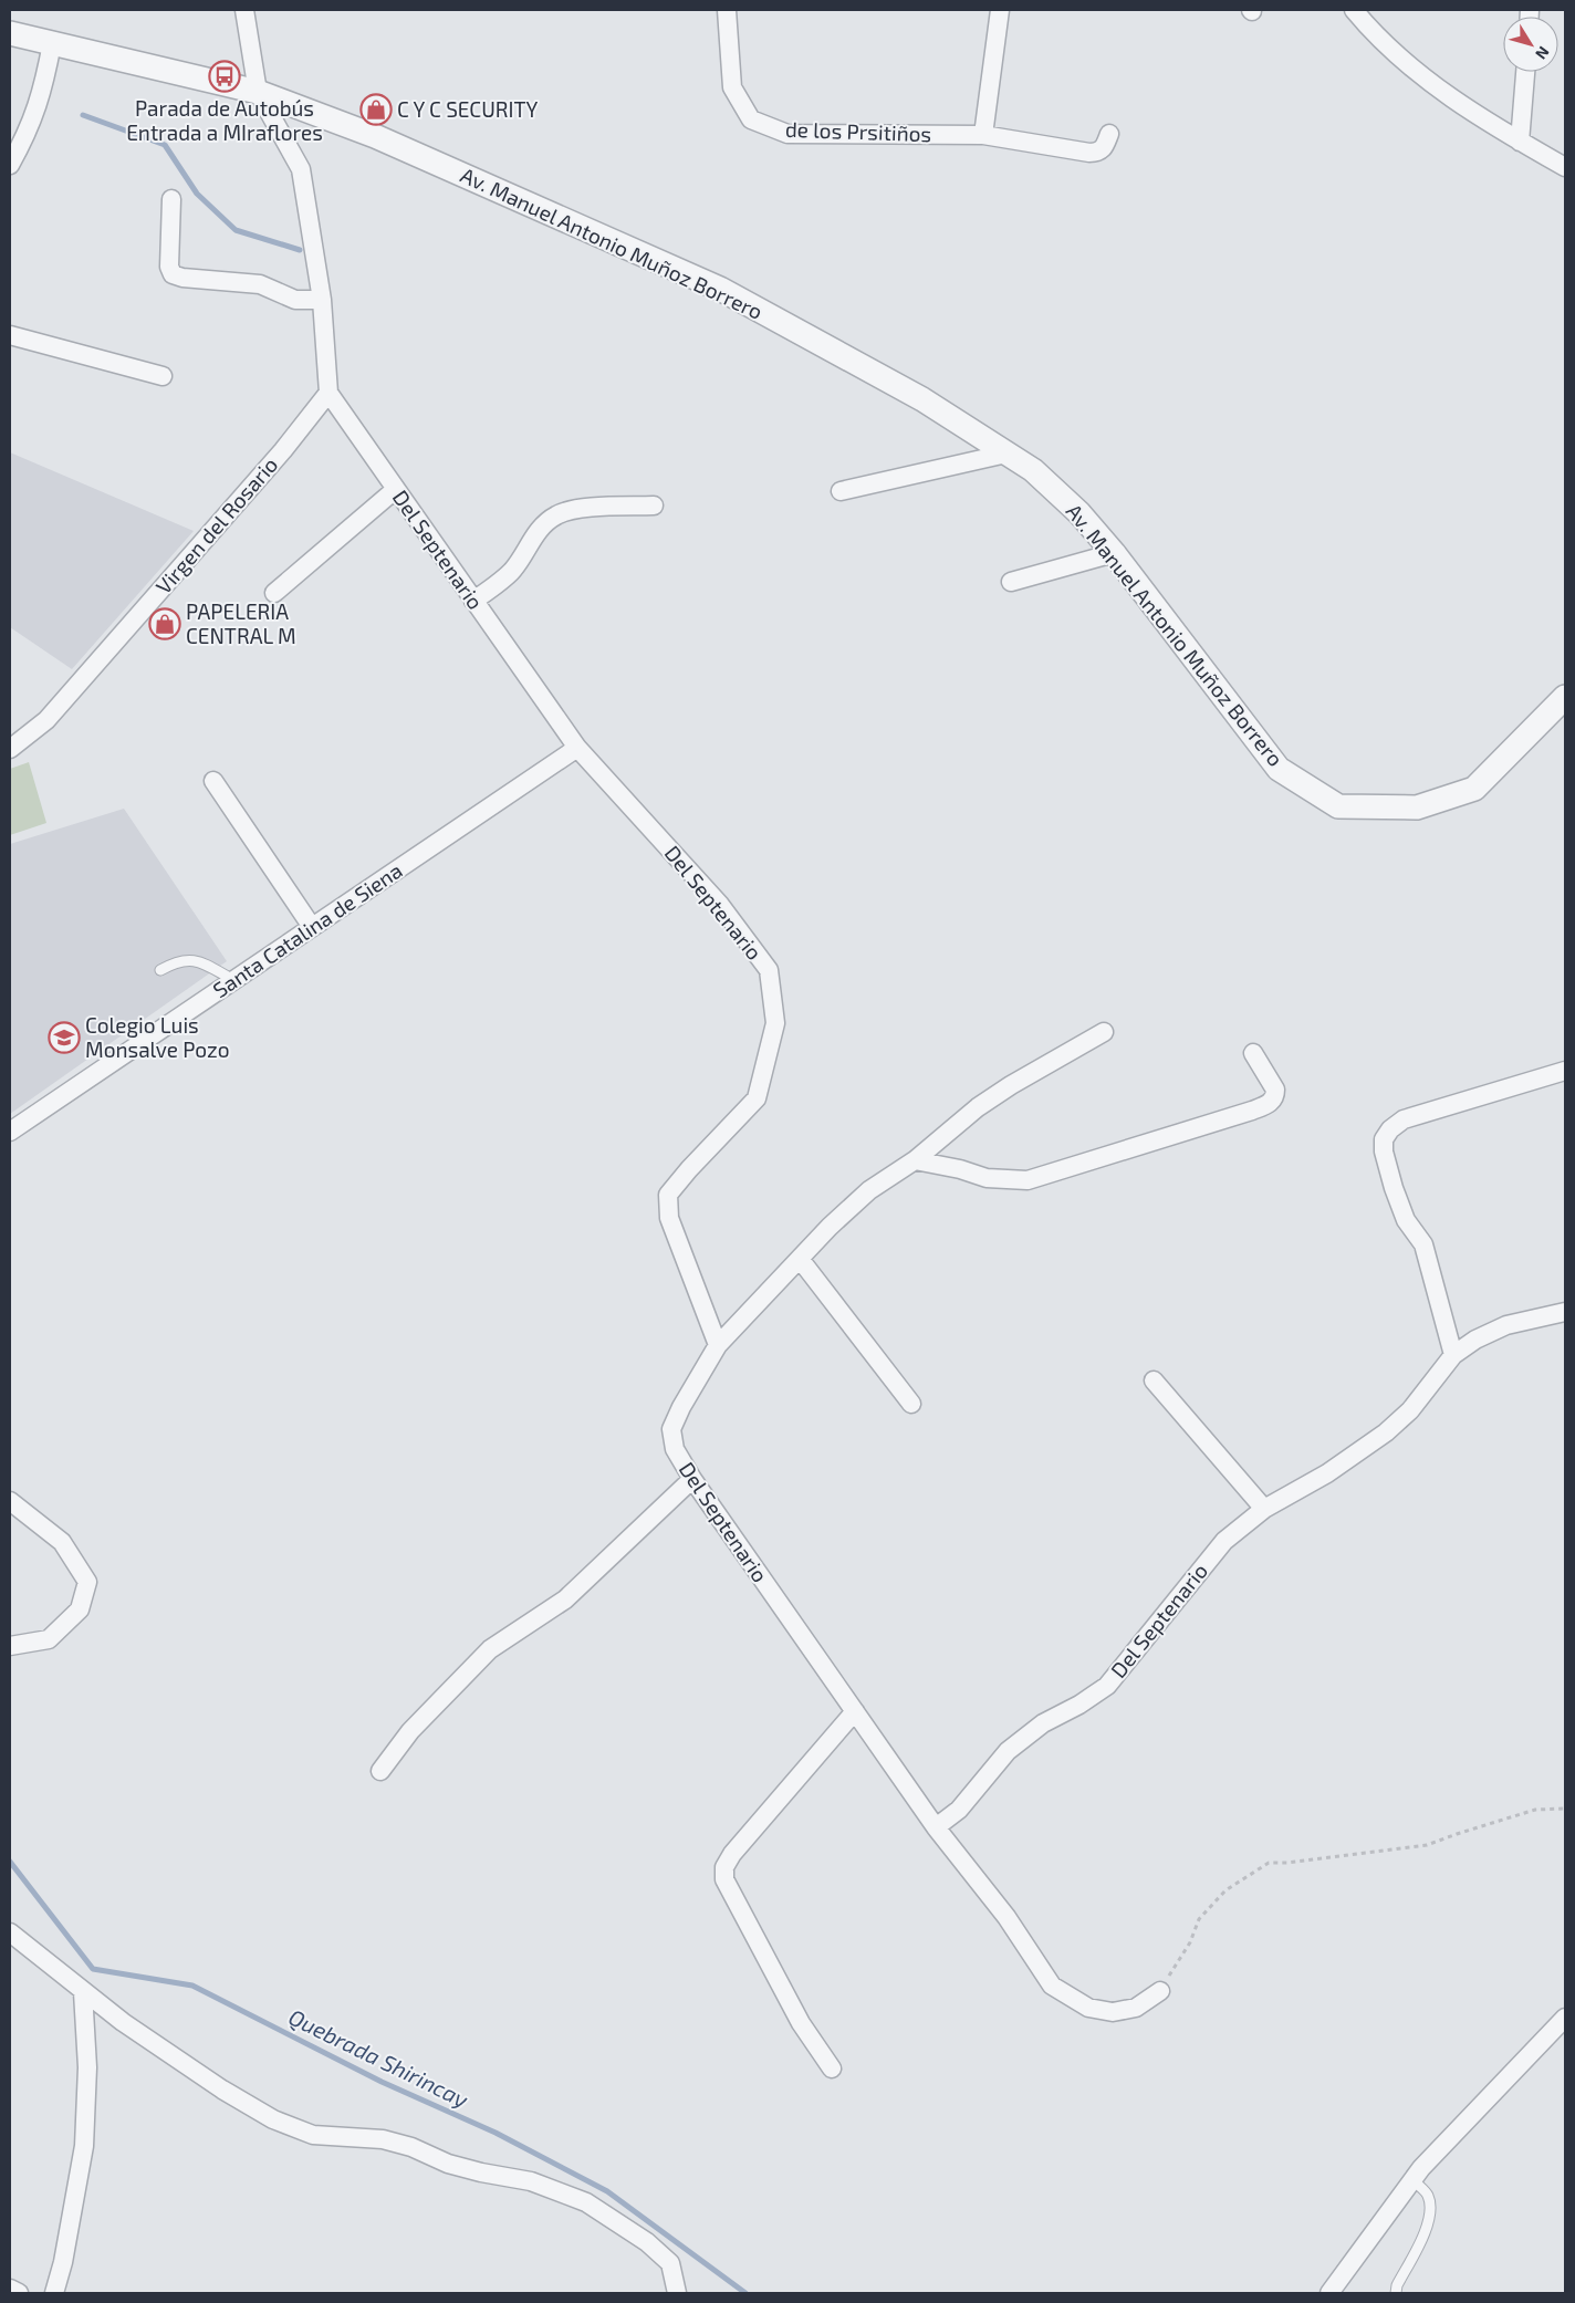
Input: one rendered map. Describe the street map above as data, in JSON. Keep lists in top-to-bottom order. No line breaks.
{"streets":{"street":["de los Prsitiños","Av. Manuel Antonio Muñoz Borrero","Virgen del Rosario","Del Septenario","Santa Catalina de Siena"]},"crossings":[["Virgen del Rosario","Del Septenario"],["Del Septenario","Santa Catalina de Siena"]],"water":["Quebrada Shirincay"],"places":{"bus stop":["Parada de Autobús Entrada a MIraflores"],"shop":["C Y C SECURITY","PAPELERIA CENTRAL M"],"school or university":["Colegio Luis Monsalve Pozo"]},"north":"bottom right"}
